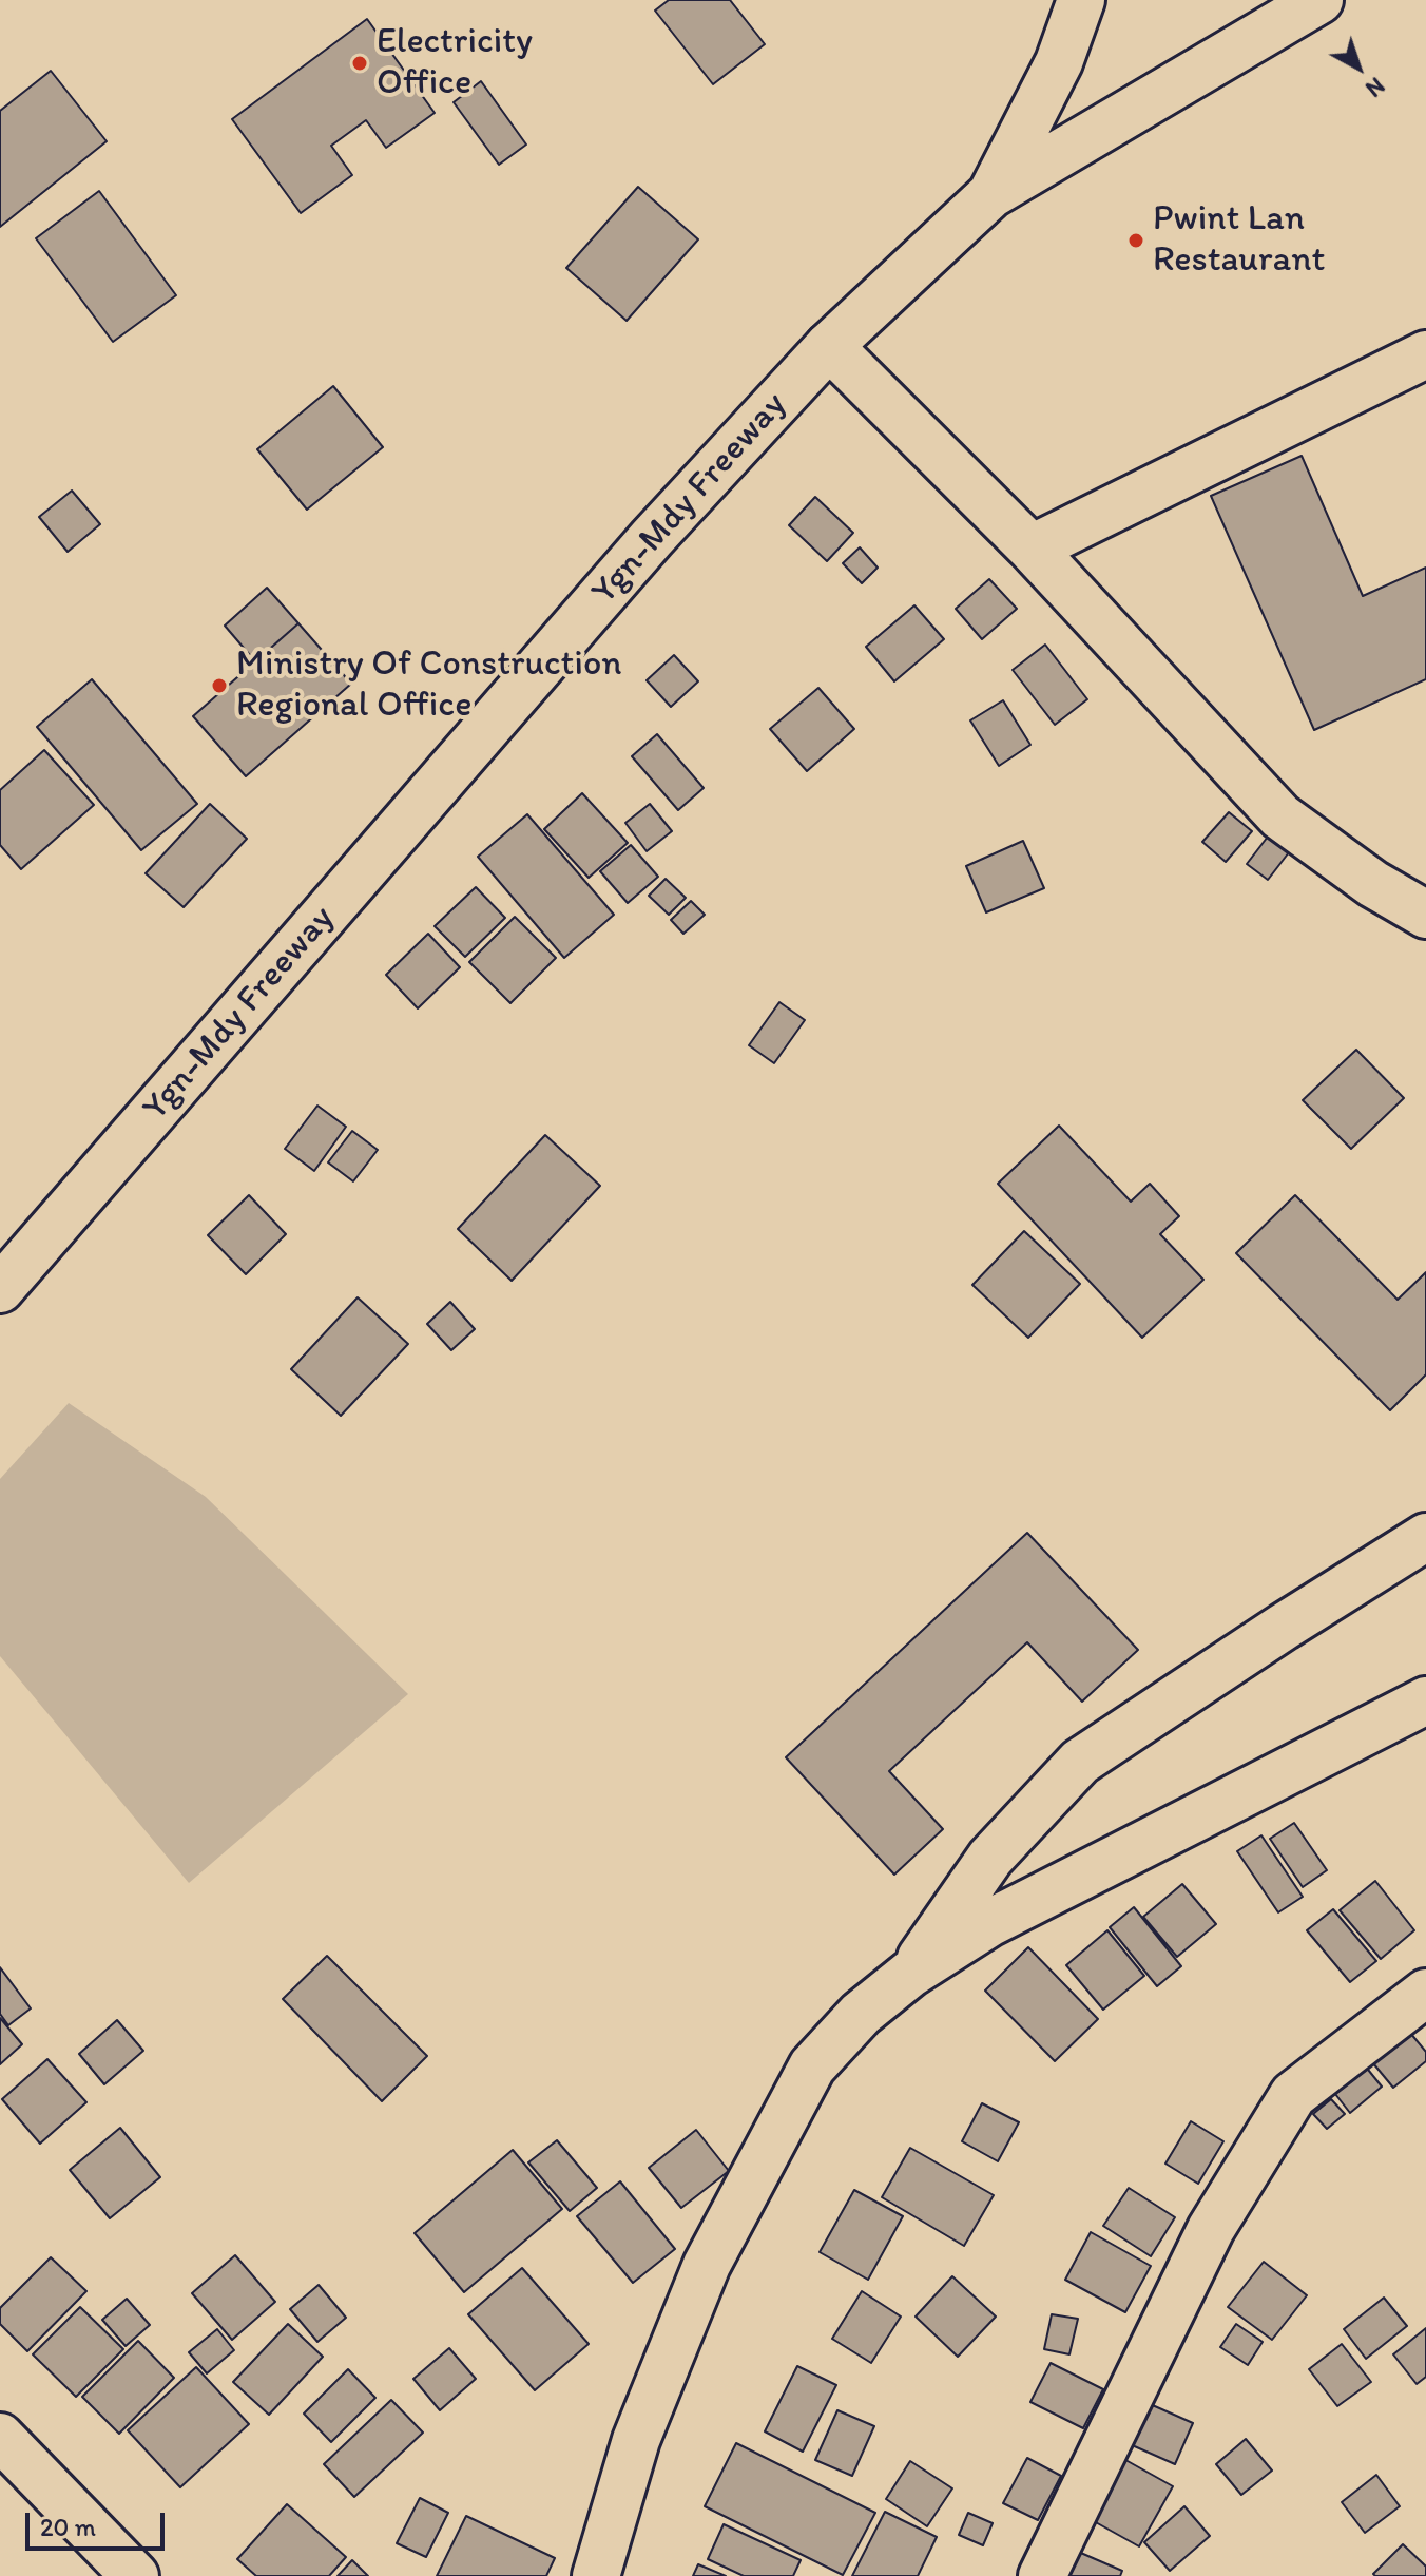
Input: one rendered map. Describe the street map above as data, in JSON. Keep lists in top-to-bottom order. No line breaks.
{"streets":{"main road":["Ygn-Mdy Freeway"]},"places":["Electricity Office","Pwint Lan Restaurant","Ministry Of Construction Regional Office"],"scale_bar":"20 m","north":"bottom right"}
